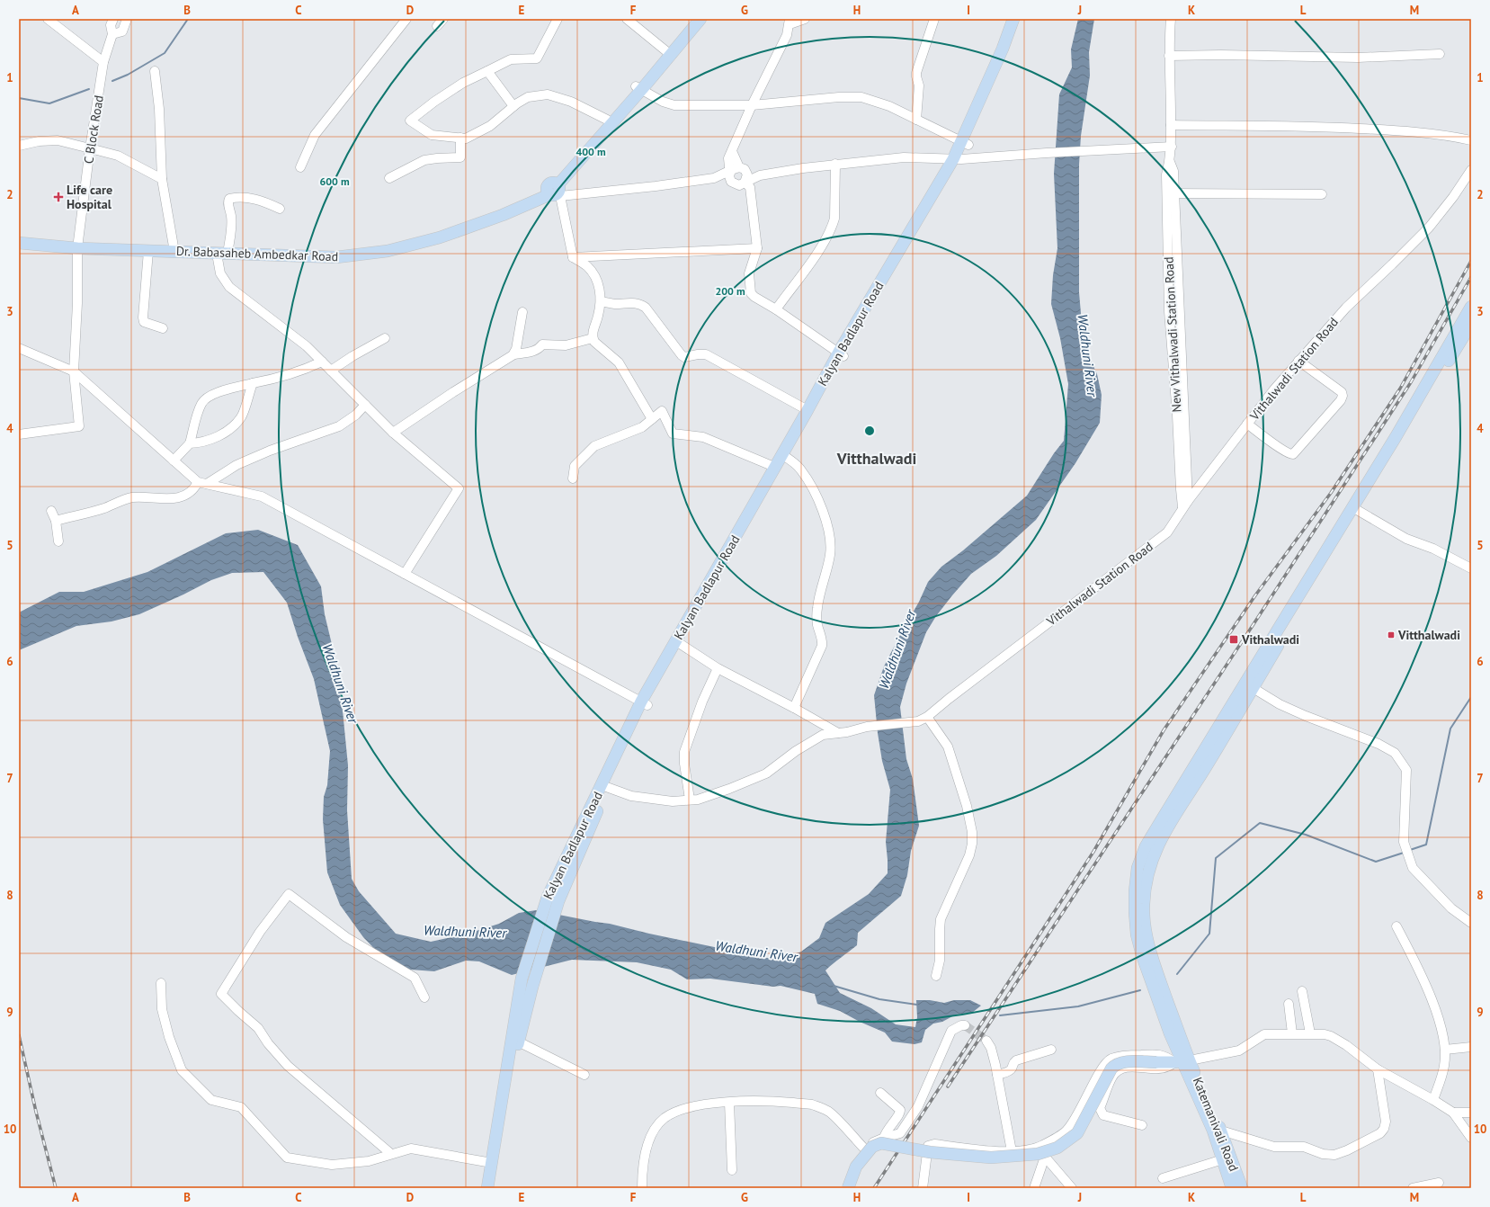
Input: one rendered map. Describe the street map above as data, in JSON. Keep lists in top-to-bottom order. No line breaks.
{"streets":{"main road":["Dr. Babasaheb Ambedkar Road","Kalyan Badlapur Road","Katemanivali Road"],"street":["C Block Road","New Vithalwadi Station Road","Vithalwadi Station Road"]},"crossings":[["C Block Road","Dr. Babasaheb Ambedkar Road"],["Kalyan Badlapur Road","Vithalwadi Station Road"],["New Vithalwadi Station Road","Vithalwadi Station Road"]],"districts":["Vitthalwadi"],"water":["Waldhuni River"],"places":{"health":["Life care Hospital"],"transit":["Vitthalwadi","Vithalwadi"]},"grid":{"columns":["A","B","C","D","E","F","G","H","I","J","K","L","M"],"rows":["1","2","3","4","5","6","7","8","9","10"]},"rings":["400 m","600 m","200 m"]}
